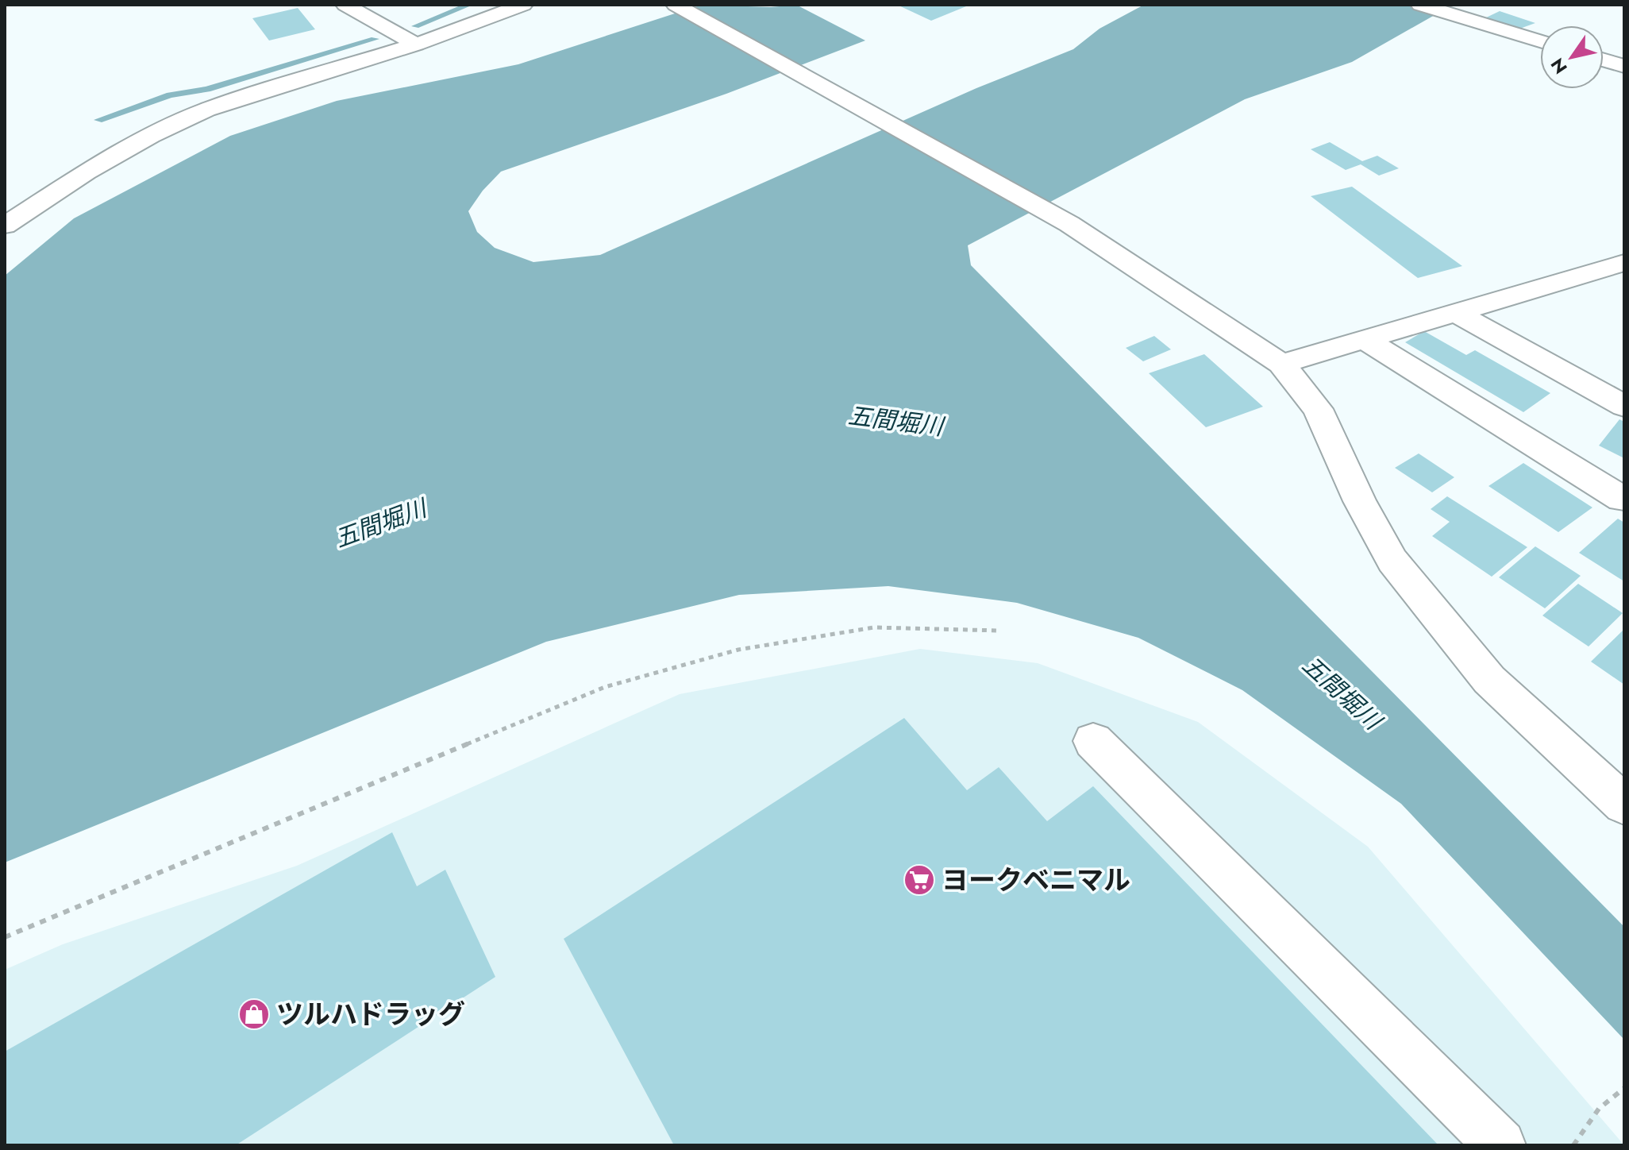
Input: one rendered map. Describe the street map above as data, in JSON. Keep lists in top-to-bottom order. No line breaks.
{"water":["五間堀川"],"places":{"supermarket":["ヨークベニマル"],"shop":["ツルハドラッグ"]},"north":"bottom left"}
